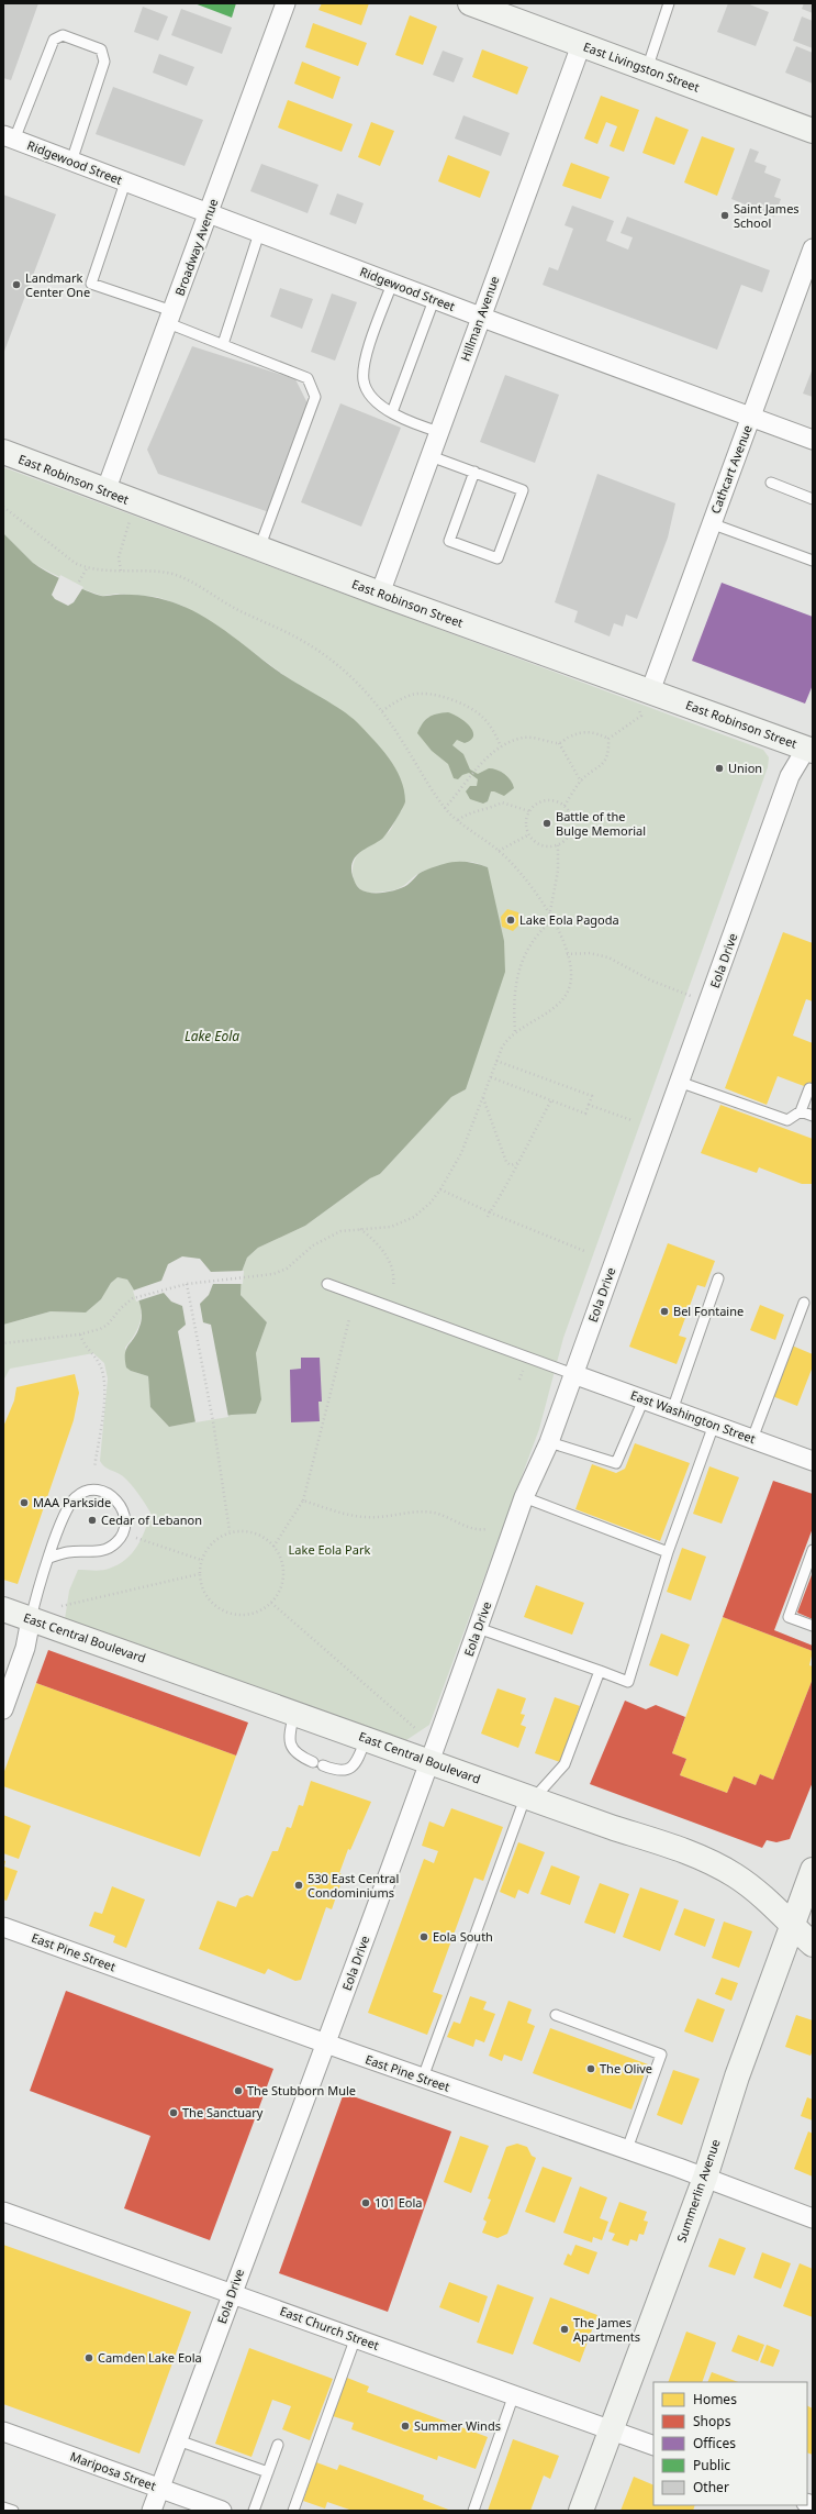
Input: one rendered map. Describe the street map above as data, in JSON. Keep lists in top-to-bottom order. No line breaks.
{"streets":{"street":["East Livingston Street","Ridgewood Street","Broadway Avenue","Hillman Avenue","Cathcart Avenue","East Robinson Street","Eola Drive","East Washington Street","East Central Boulevard","East Pine Street","Summerlin Avenue","East Church Street","Mariposa Street"]},"crossings":[["East Livingston Street","Hillman Avenue"],["Ridgewood Street","Broadway Avenue"],["Ridgewood Street","Hillman Avenue"],["Ridgewood Street","Cathcart Avenue"],["Broadway Avenue","East Robinson Street"],["Hillman Avenue","East Robinson Street"],["Cathcart Avenue","East Robinson Street"],["East Robinson Street","Eola Drive"],["Eola Drive","East Washington Street"],["Eola Drive","East Central Boulevard"],["Eola Drive","East Pine Street"],["Eola Drive","East Church Street"],["Eola Drive","Mariposa Street"],["East Central Boulevard","Summerlin Avenue"],["East Pine Street","Summerlin Avenue"],["Summerlin Avenue","East Church Street"]],"water":["Lake Eola"],"parks":["Lake Eola Park"],"places":["Saint James School","Landmark Center One","Union","Battle of the Bulge Memorial","Lake Eola Pagoda","Bel Fontaine","MAA Parkside","Cedar of Lebanon","530 East Central Condominiums","Eola South","The Olive","The Stubborn Mule","The Sanctuary","101 Eola","The James Apartments","Camden Lake Eola","Summer Winds"],"legend":["Homes","Shops","Offices","Public","Other"]}
